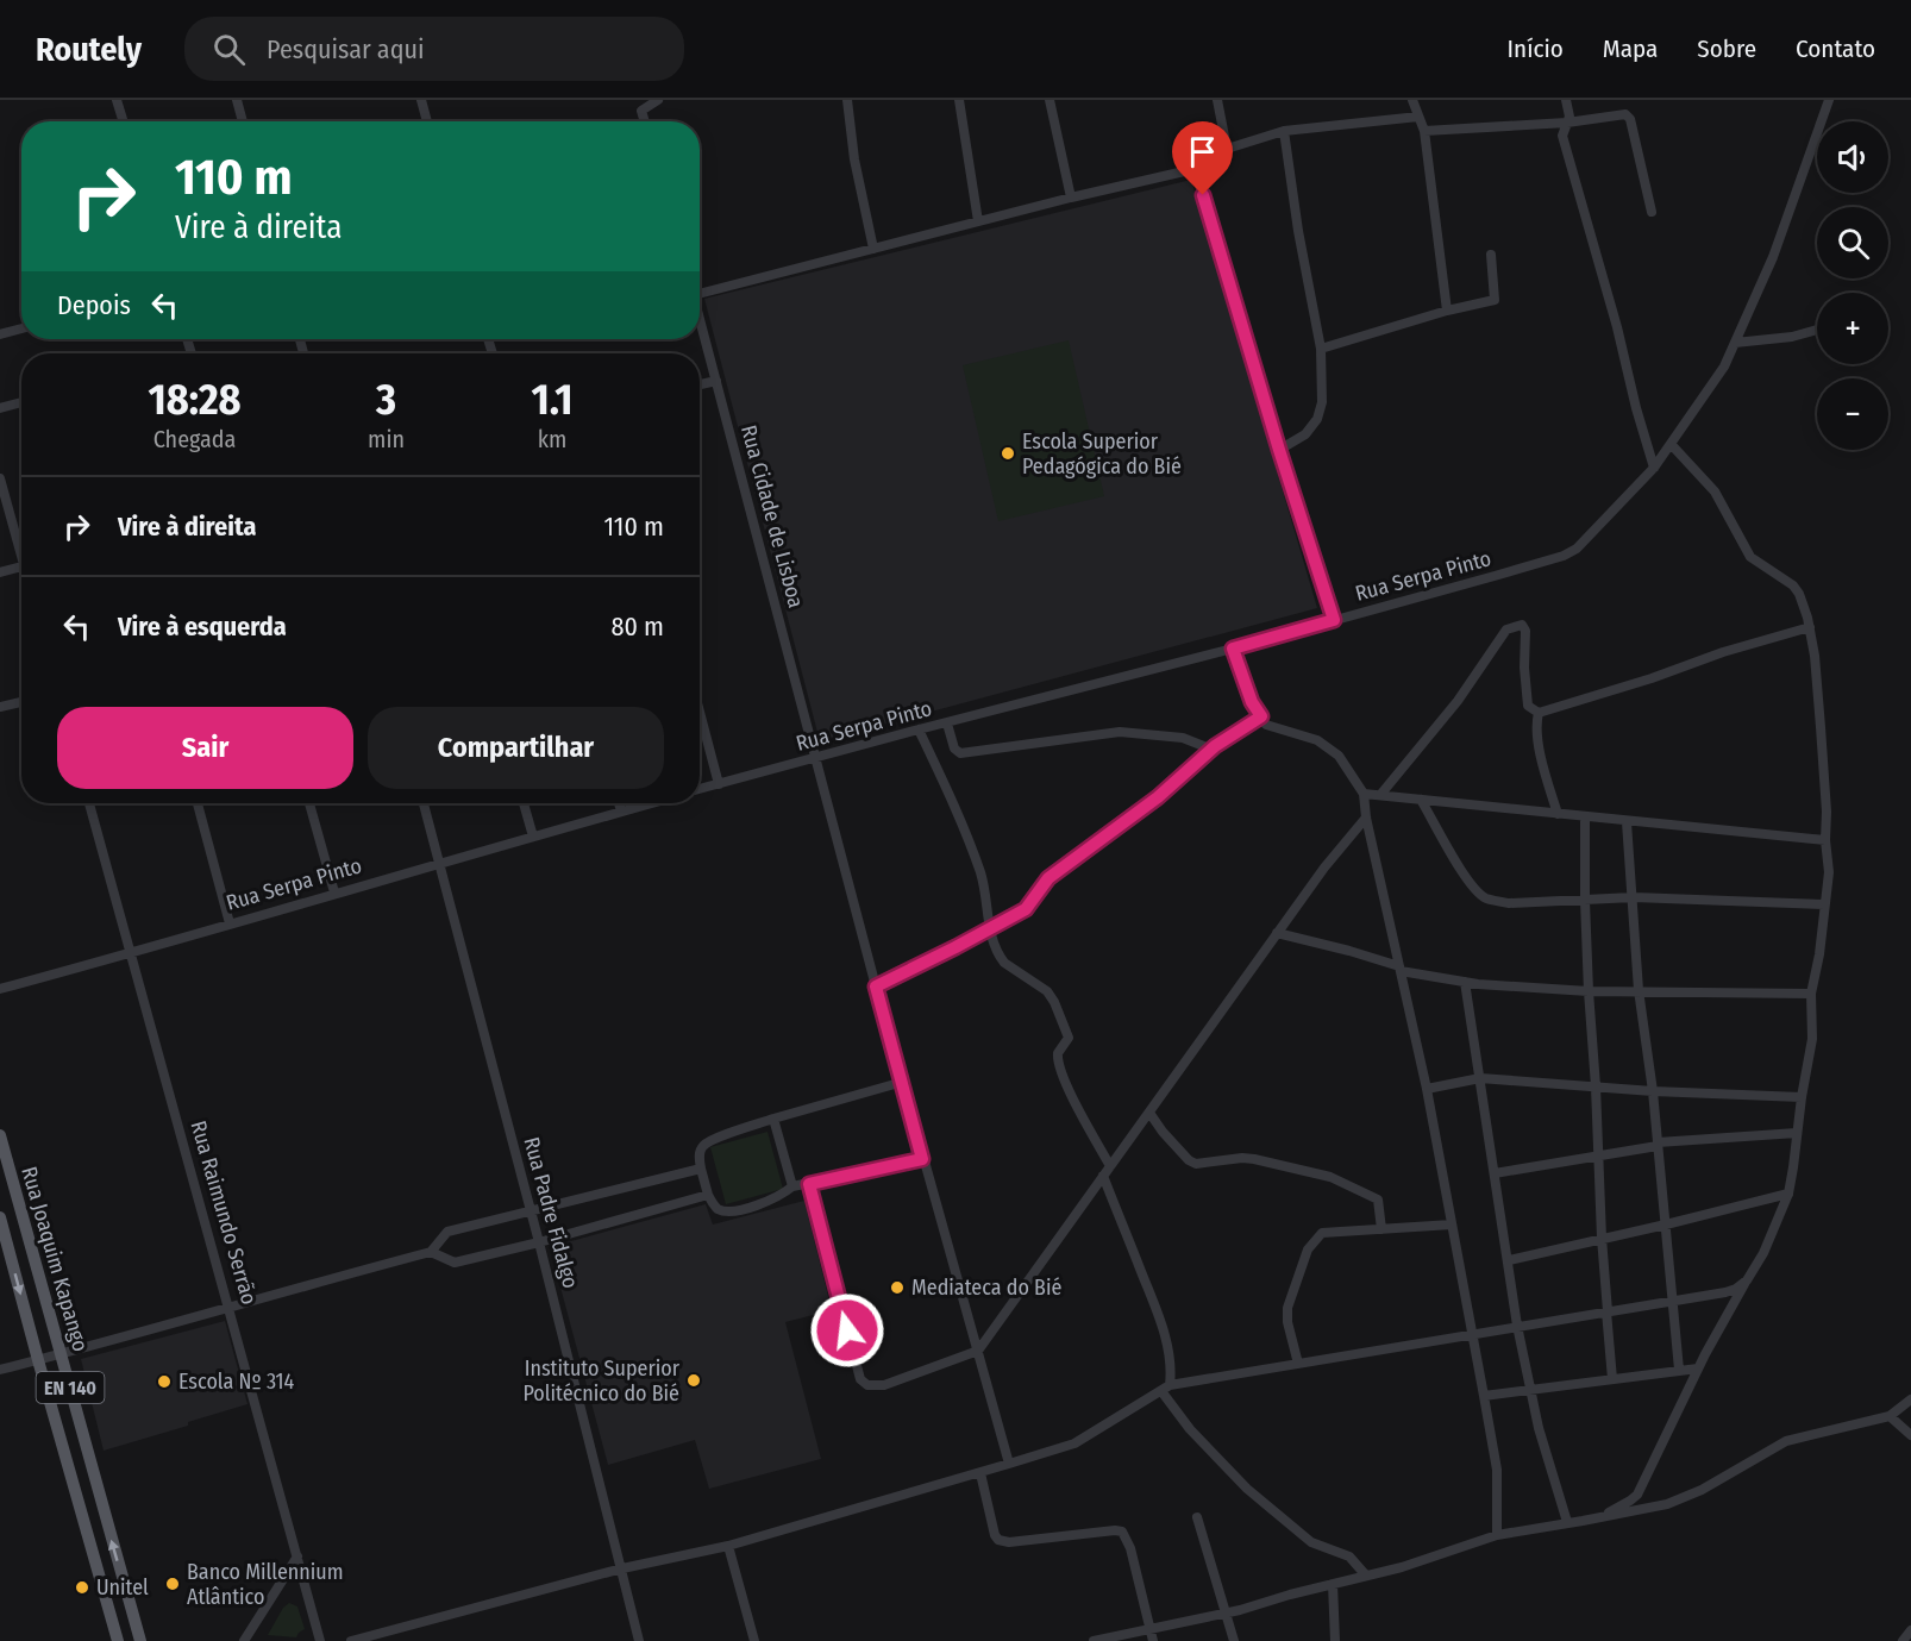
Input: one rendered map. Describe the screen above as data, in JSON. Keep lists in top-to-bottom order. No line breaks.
{"streets":{"main road":["Rua Joaquim Kapango","EN 140"],"street":["Rua Cidade de Lisboa","Rua Serpa Pinto","Rua Raimundo Serrão","Rua Padre Fidalgo"]},"crossings":[["Rua Cidade de Lisboa","Rua Serpa Pinto"],["Rua Serpa Pinto","Rua Raimundo Serrão"],["Rua Serpa Pinto","Rua Padre Fidalgo"]],"places":["Escola Superior Pedagógica do Bié","Mediateca do Bié","Instituto Superior Politécnico do Bié","Escola Nº 314","Banco Millennium Atlântico","Unitel"],"page":{"header":"Routely","search":"Pesquisar aqui","nav":["Início","Mapa","Sobre","Contato"],"map_buttons":["+","−"],"turn":["110 m","Vire à direita"],"then":"Depois","eta":["18:28","Chegada","3","min","1.1","km"],"list":[{"name":"Vire à direita","value":"110 m"},{"name":"Vire à esquerda","value":"80 m"}],"buttons":["Sair","Compartilhar"]}}
